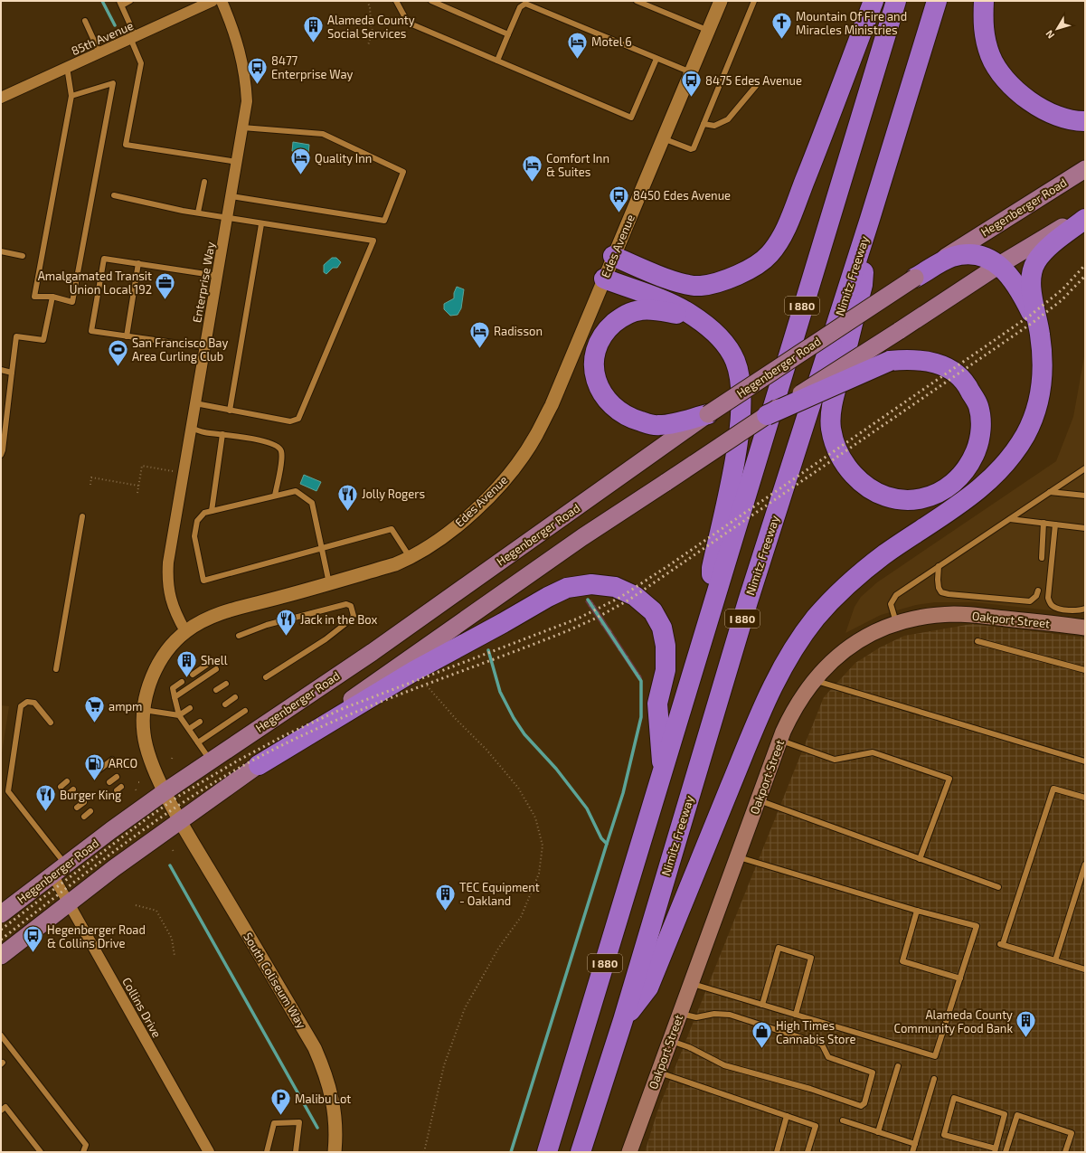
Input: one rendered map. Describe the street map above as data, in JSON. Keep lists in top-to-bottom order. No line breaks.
{"streets":{"highway":["Nimitz Freeway","I 880"],"main road":["Hegenberger Road","Oakport Street"],"street":["85th Avenue","Edes Avenue","Enterprise Way","South Coliseum Way","Collins Drive"]},"crossings":[["Hegenberger Road","Edes Avenue"],["Hegenberger Road","Collins Drive"],["Edes Avenue","Enterprise Way"],["Edes Avenue","South Coliseum Way"]],"places":{"church":["Mountain Of Fire and Miracles Ministries"],"building":["Alameda County Social Services","Shell","TEC Equipment - Oakland","Alameda County Community Food Bank"],"hotel":["Motel 6","Quality Inn","Comfort Inn & Suites","Radisson"],"bus stop":["8477 Enterprise Way","8475 Edes Avenue","8450 Edes Avenue","Hegenberger Road & Collins Drive"],"office":["Amalgamated Transit Union Local 192"],"sports":["San Francisco Bay Area Curling Club"],"restaurant":["Jolly Rogers","Jack in the Box","Burger King"],"supermarket":["ampm"],"fuel station":["ARCO"],"shop":["High Times Cannabis Store"],"parking":["Malibu Lot"]},"north":"bottom left"}
